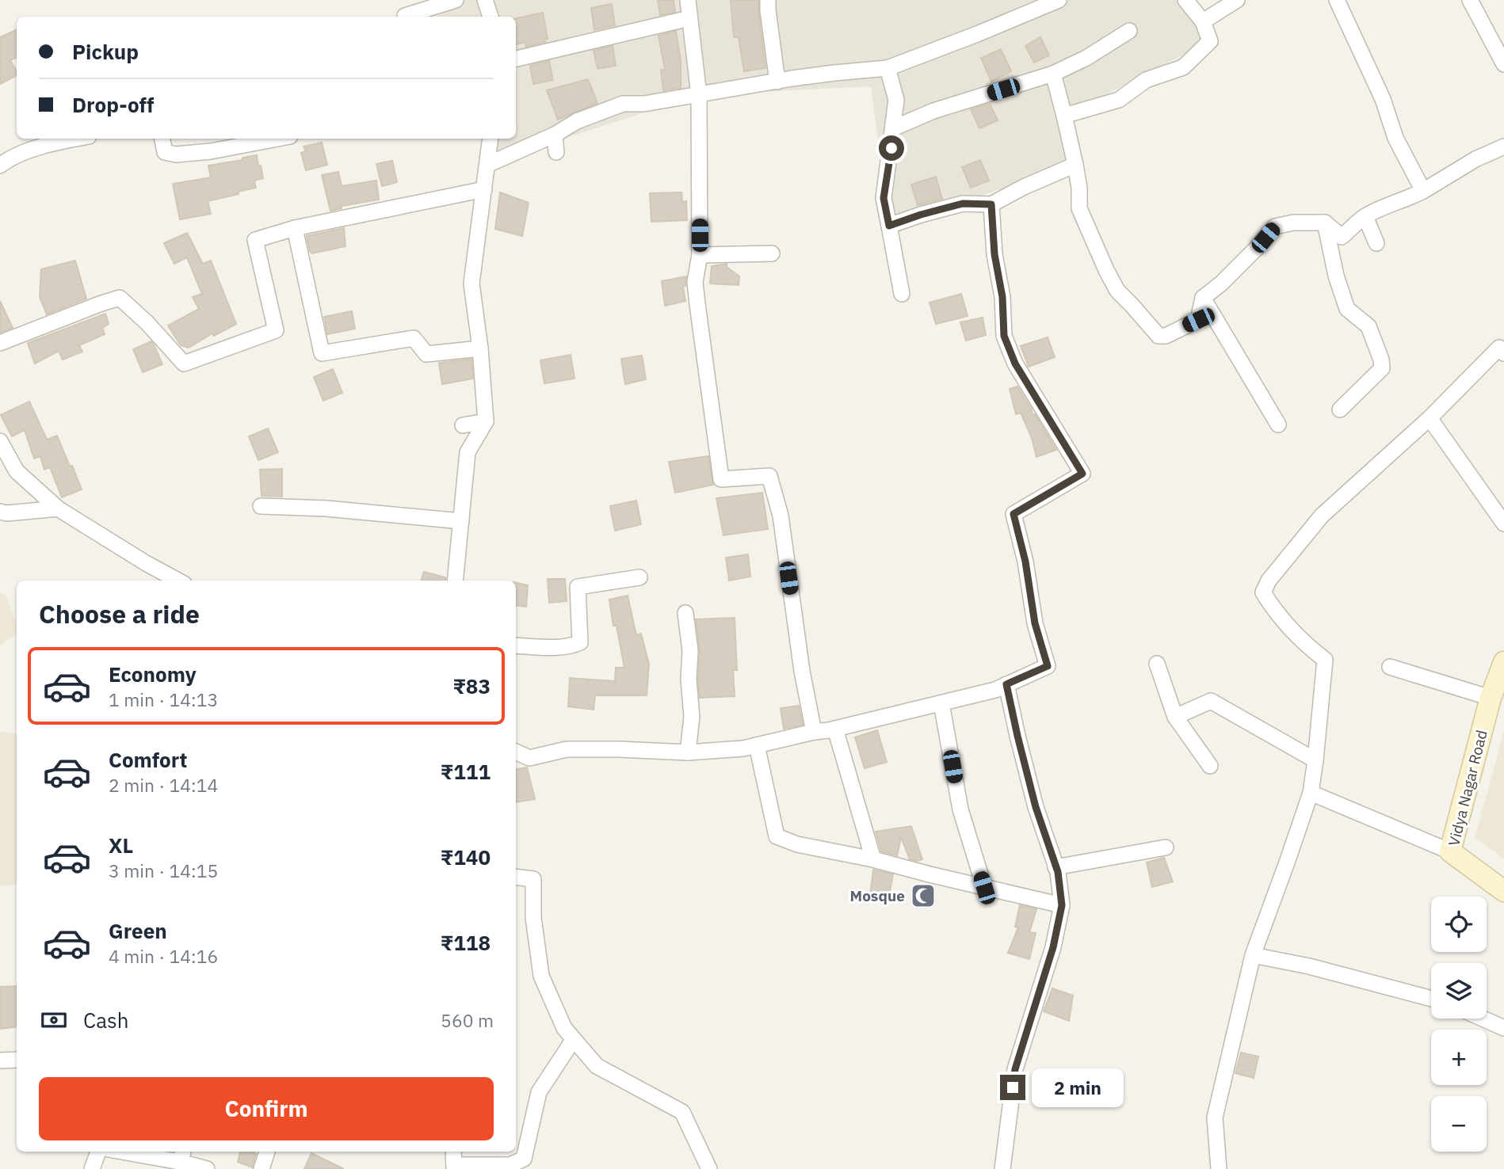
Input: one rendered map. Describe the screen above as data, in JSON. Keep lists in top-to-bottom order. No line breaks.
{"streets":{"main road":["Vidya Nagar Road"]},"places":{"mosque":["Mosque"]},"page":{"banner":["Pickup","Drop-off"],"heading":"Choose a ride","list":[{"name":"Economy","note":"1 min · 14:13","value":"₹83"},{"name":"Comfort","note":"2 min · 14:14","value":"₹111"},{"name":"XL","note":"3 min · 14:15","value":"₹140"},{"name":"Green","note":"4 min · 14:16","value":"₹118"}],"map_buttons":["+","−"],"pay":["Cash","560 m"],"buttons":"Confirm","bubble":"2 min"}}
